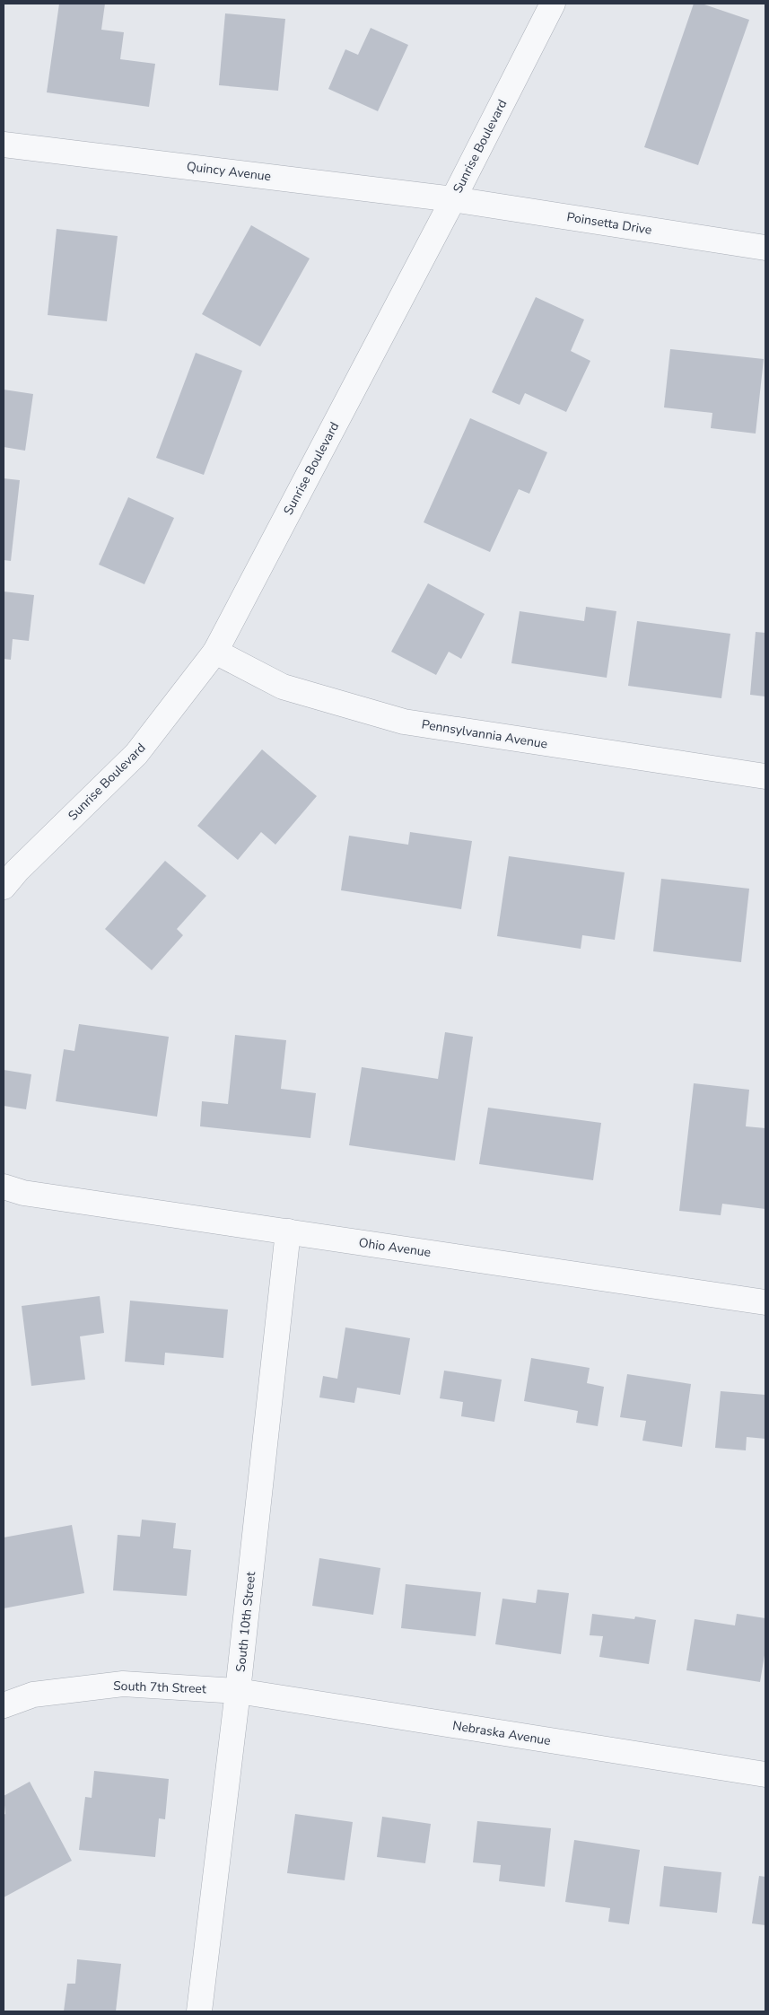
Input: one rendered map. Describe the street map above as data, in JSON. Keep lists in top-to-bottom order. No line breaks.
{"streets":{"street":["Sunrise Boulevard","Quincy Avenue","Poinsetta Drive","Pennsylvannia Avenue","Ohio Avenue","South 10th Street","South 7th Street","Nebraska Avenue"]},"crossings":[["Sunrise Boulevard","Quincy Avenue"],["Sunrise Boulevard","Poinsetta Drive"],["Sunrise Boulevard","Pennsylvannia Avenue"],["Quincy Avenue","Poinsetta Drive"],["Ohio Avenue","South 10th Street"],["South 10th Street","South 7th Street"],["South 10th Street","Nebraska Avenue"],["South 7th Street","Nebraska Avenue"]]}
